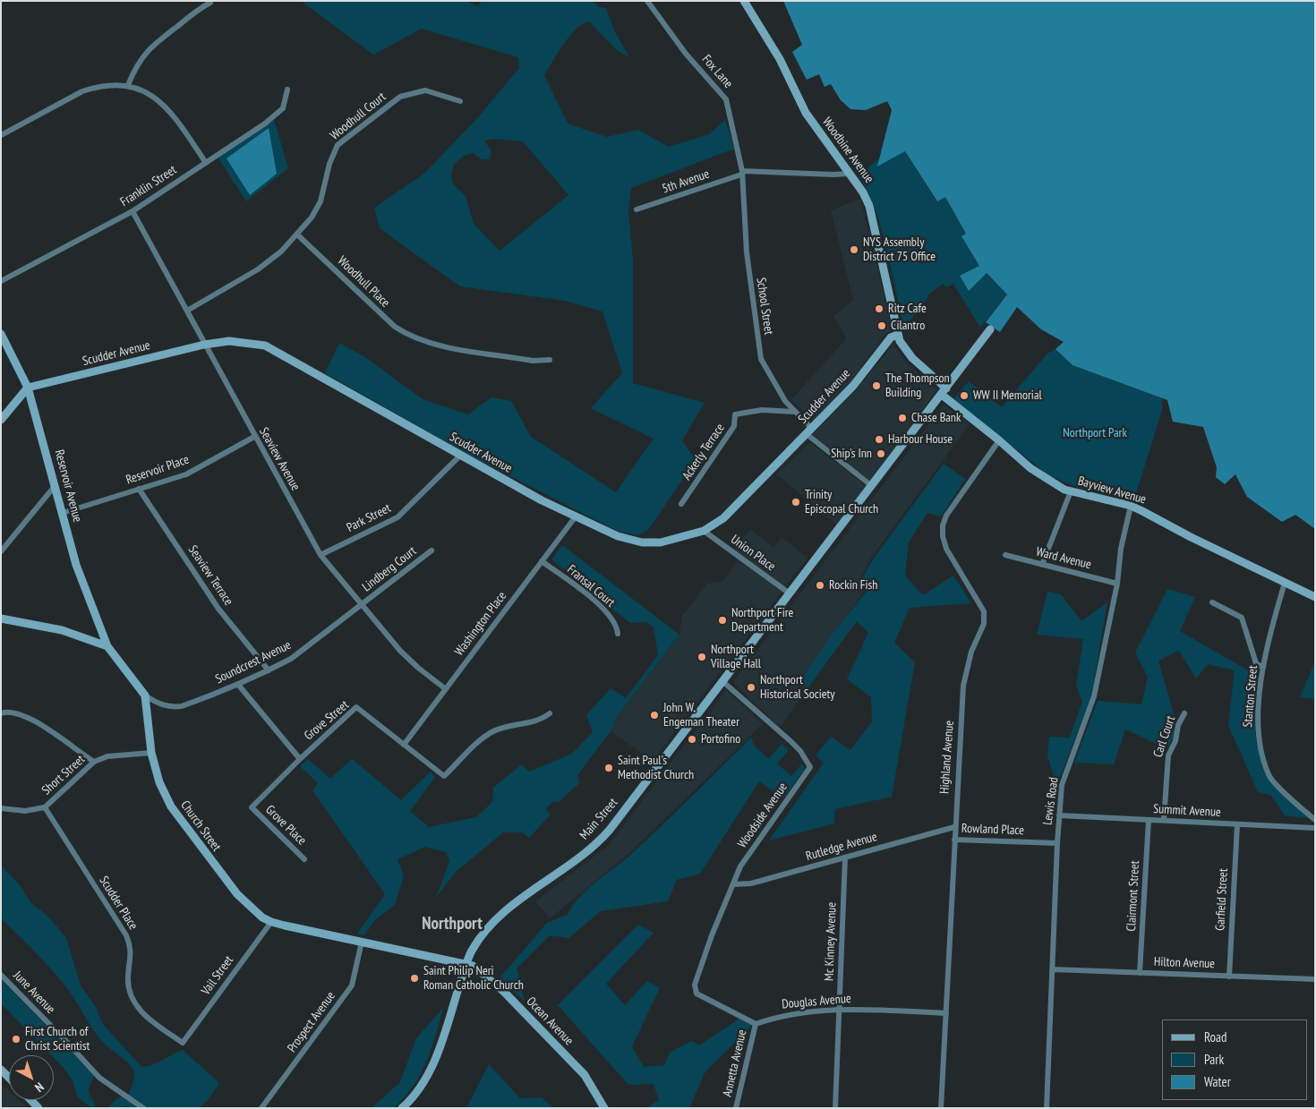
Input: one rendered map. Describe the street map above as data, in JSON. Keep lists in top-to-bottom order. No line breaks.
{"streets":{"main road":["Woodbine Avenue","Scudder Avenue","Reservoir Avenue","Bayview Avenue","Main Street","Church Street","Ocean Avenue"],"street":["Fox Lane","Woodhull Court","5th Avenue","Franklin Street","Woodhull Place","School Street","Ackerly Terrace","Seaview Avenue","Reservoir Place","Park Street","Union Place","Ward Avenue","Lindberg Court","Seaview Terrace","Fransal Court","Washington Place","Soundcrest Avenue","Stanton Street","Grove Street","Carl Court","Highland Avenue","Short Street","Lewis Road","Summit Avenue","Woodside Avenue","Grove Place","Rowland Place","Rutledge Avenue","Clairmont Street","Garfield Street","Scudder Place","Mc Kinney Avenue","Hilton Avenue","Vail Street","June Avenue","Douglas Avenue","Prospect Avenue","Annetta Avenue"]},"crossings":[["Fox Lane","5th Avenue"],["Fox Lane","School Street"],["Woodhull Court","Woodhull Place"],["Woodbine Avenue","5th Avenue"],["Woodbine Avenue","Scudder Avenue"],["Woodbine Avenue","Bayview Avenue"],["Woodbine Avenue","Main Street"],["5th Avenue","School Street"],["Franklin Street","Seaview Avenue"],["School Street","Scudder Avenue"],["School Street","Ackerly Terrace"],["School Street","Main Street"],["Scudder Avenue","Seaview Avenue"],["Scudder Avenue","Reservoir Avenue"],["Scudder Avenue","Park Street"],["Scudder Avenue","Union Place"],["Scudder Avenue","Washington Place"],["Seaview Avenue","Reservoir Place"],["Seaview Avenue","Park Street"],["Seaview Avenue","Lindberg Court"],["Seaview Avenue","Washington Place"],["Seaview Avenue","Soundcrest Avenue"],["Reservoir Place","Reservoir Avenue"],["Reservoir Place","Seaview Terrace"],["Bayview Avenue","Stanton Street"],["Bayview Avenue","Highland Avenue"],["Bayview Avenue","Lewis Road"],["Bayview Avenue","Main Street"],["Union Place","Main Street"],["Ward Avenue","Lewis Road"],["Lindberg Court","Soundcrest Avenue"],["Seaview Terrace","Soundcrest Avenue"],["Fransal Court","Washington Place"],["Washington Place","Grove Street"],["Soundcrest Avenue","Church Street"],["Grove Street","Grove Place"],["Carl Court","Summit Avenue"],["Highland Avenue","Rowland Place"],["Highland Avenue","Rutledge Avenue"],["Highland Avenue","Douglas Avenue"],["Short Street","Church Street"],["Short Street","Scudder Place"],["Lewis Road","Summit Avenue"],["Lewis Road","Rowland Place"],["Lewis Road","Hilton Avenue"],["Summit Avenue","Clairmont Street"],["Summit Avenue","Garfield Street"],["Woodside Avenue","Main Street"],["Woodside Avenue","Rutledge Avenue"],["Woodside Avenue","Douglas Avenue"],["Woodside Avenue","Annetta Avenue"],["Main Street","Church Street"],["Main Street","Ocean Avenue"],["Church Street","Vail Street"],["Church Street","Ocean Avenue"],["Church Street","Prospect Avenue"],["Rutledge Avenue","Mc Kinney Avenue"],["Clairmont Street","Hilton Avenue"],["Garfield Street","Hilton Avenue"],["Scudder Place","Vail Street"],["Mc Kinney Avenue","Douglas Avenue"],["Douglas Avenue","Annetta Avenue"]],"districts":["Northport"],"parks":["Northport Park"],"places":["NYS Assembly District 75 Office","Ritz Cafe","Cilantro","The Thompson Building","WW II Memorial","Chase Bank","Harbour House","Ship's Inn","Trinity Episcopal Church","Rockin Fish","Northport Fire Department","Northport Village Hall","Northport Historical Society","John W. Engeman Theater","Portofino","Saint Paul's Methodist Church","Saint Philip Neri Roman Catholic Church","First Church of Christ Scientist"],"legend":["Road","Park","Water"],"north":"bottom right"}
